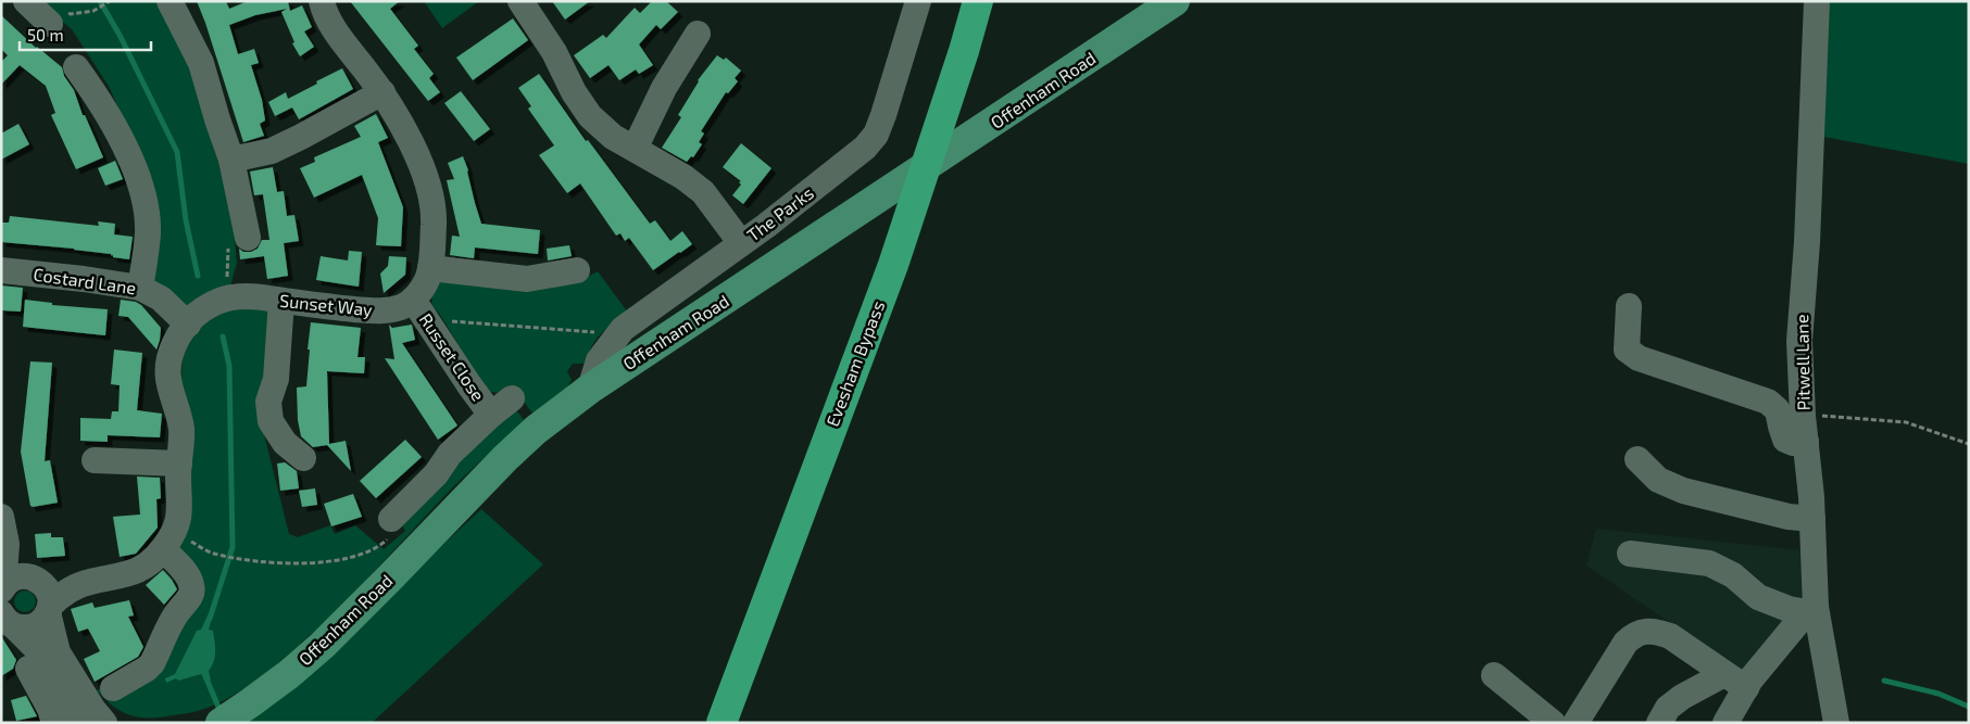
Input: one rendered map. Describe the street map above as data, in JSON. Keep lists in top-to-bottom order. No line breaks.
{"streets":{"highway":["Evesham Bypass"],"main road":["Offenham Road"],"street":["The Parks","Costard Lane","Sunset Way","Russet Close","Pitwell Lane"]},"crossings":[["Offenham Road","The Parks"],["Costard Lane","Sunset Way"],["Sunset Way","Russet Close"]],"scale_bar":"50 m"}
